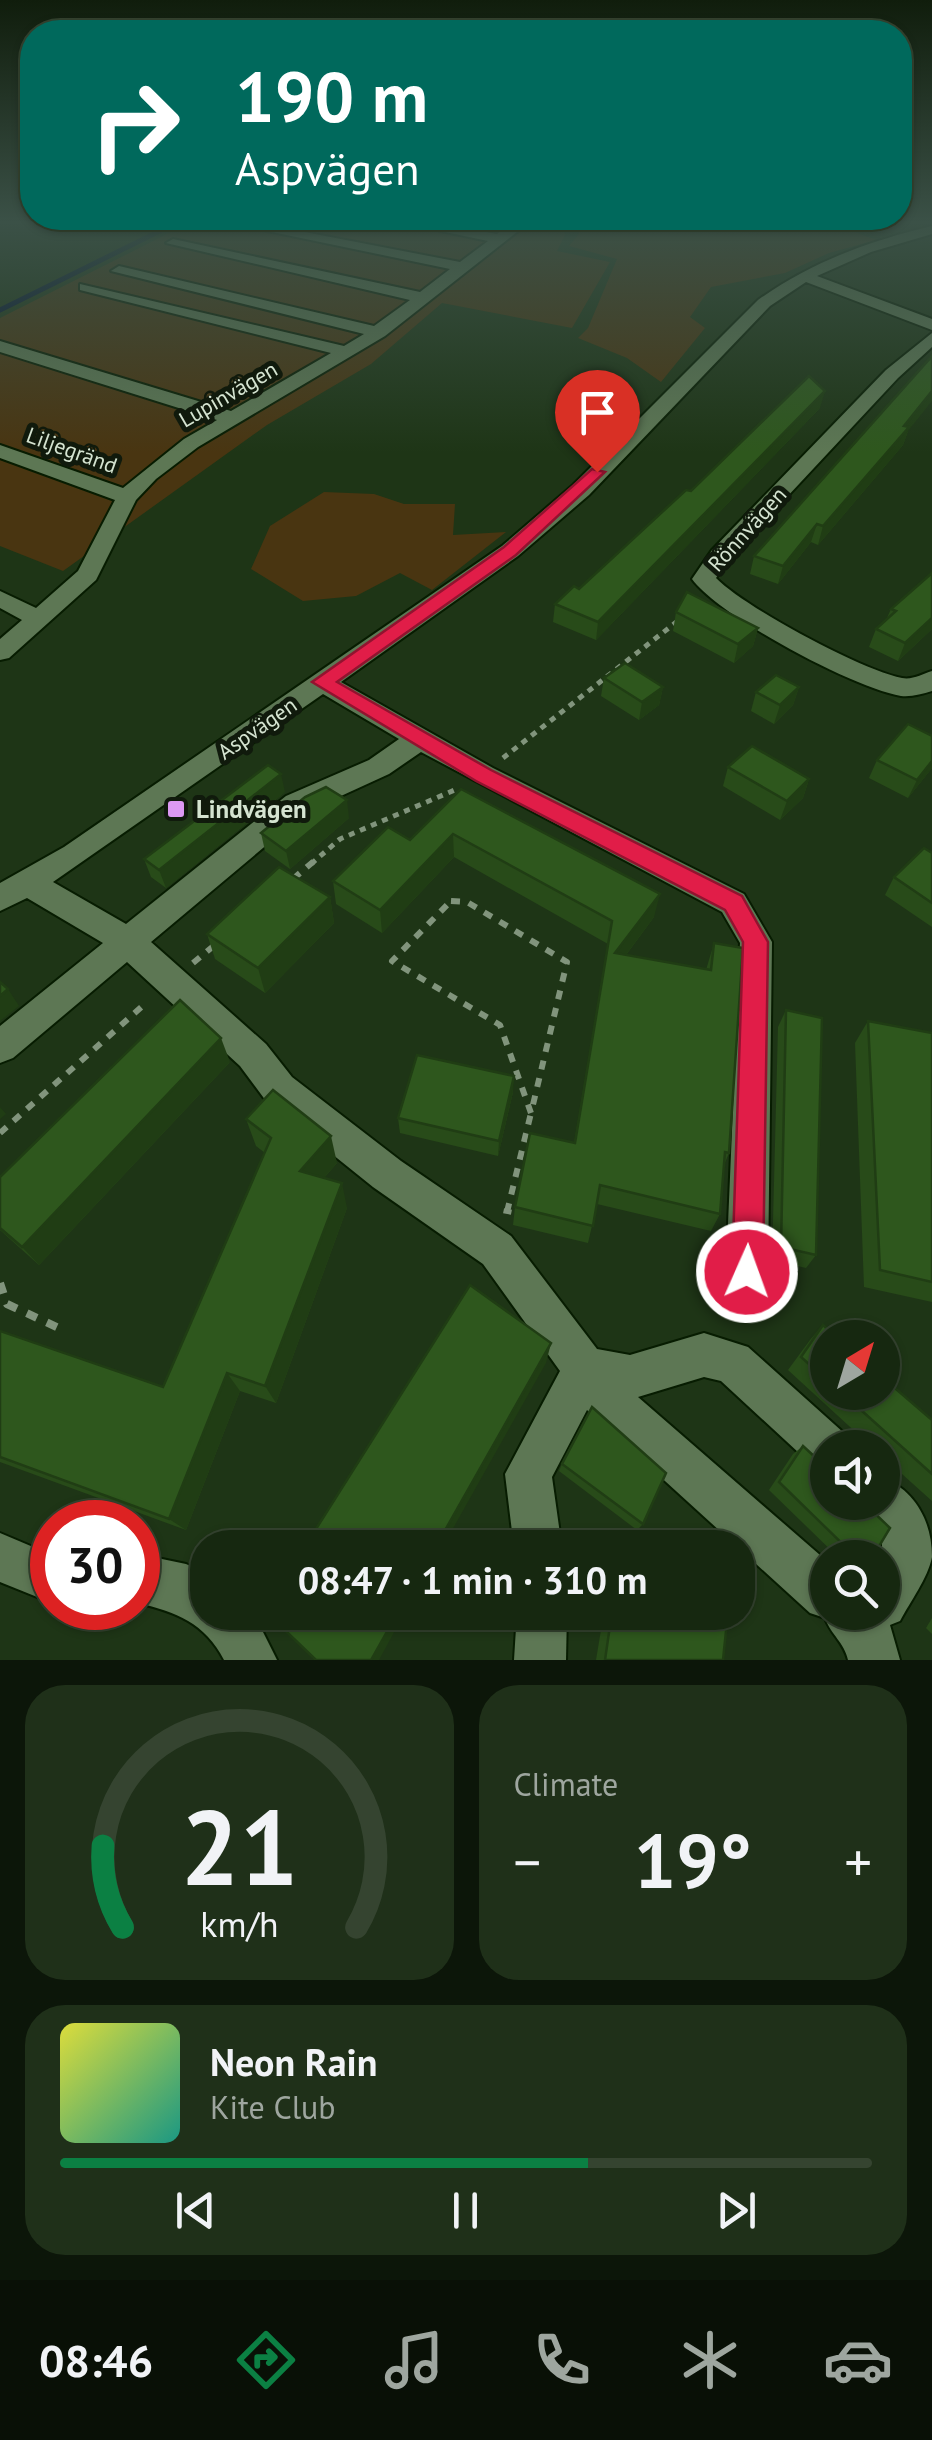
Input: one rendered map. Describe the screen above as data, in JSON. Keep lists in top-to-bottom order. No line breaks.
{"streets":{"street":["Lupinvägen","Liljegränd","Rönnvägen","Aspvägen"]},"crossings":[["Lupinvägen","Liljegränd"]],"places":{"transit":["Lindvägen"]},"north":"top right","page":{"turn":["190 m","Aspvägen"],"limit":"30","trip":"08:47 · 1 min · 310 m","tile":"Climate","heat":["−","19°","+"],"song":["Neon Rain","Kite Club"],"tabs":"08:46","gauge":["21","km/h"]}}
